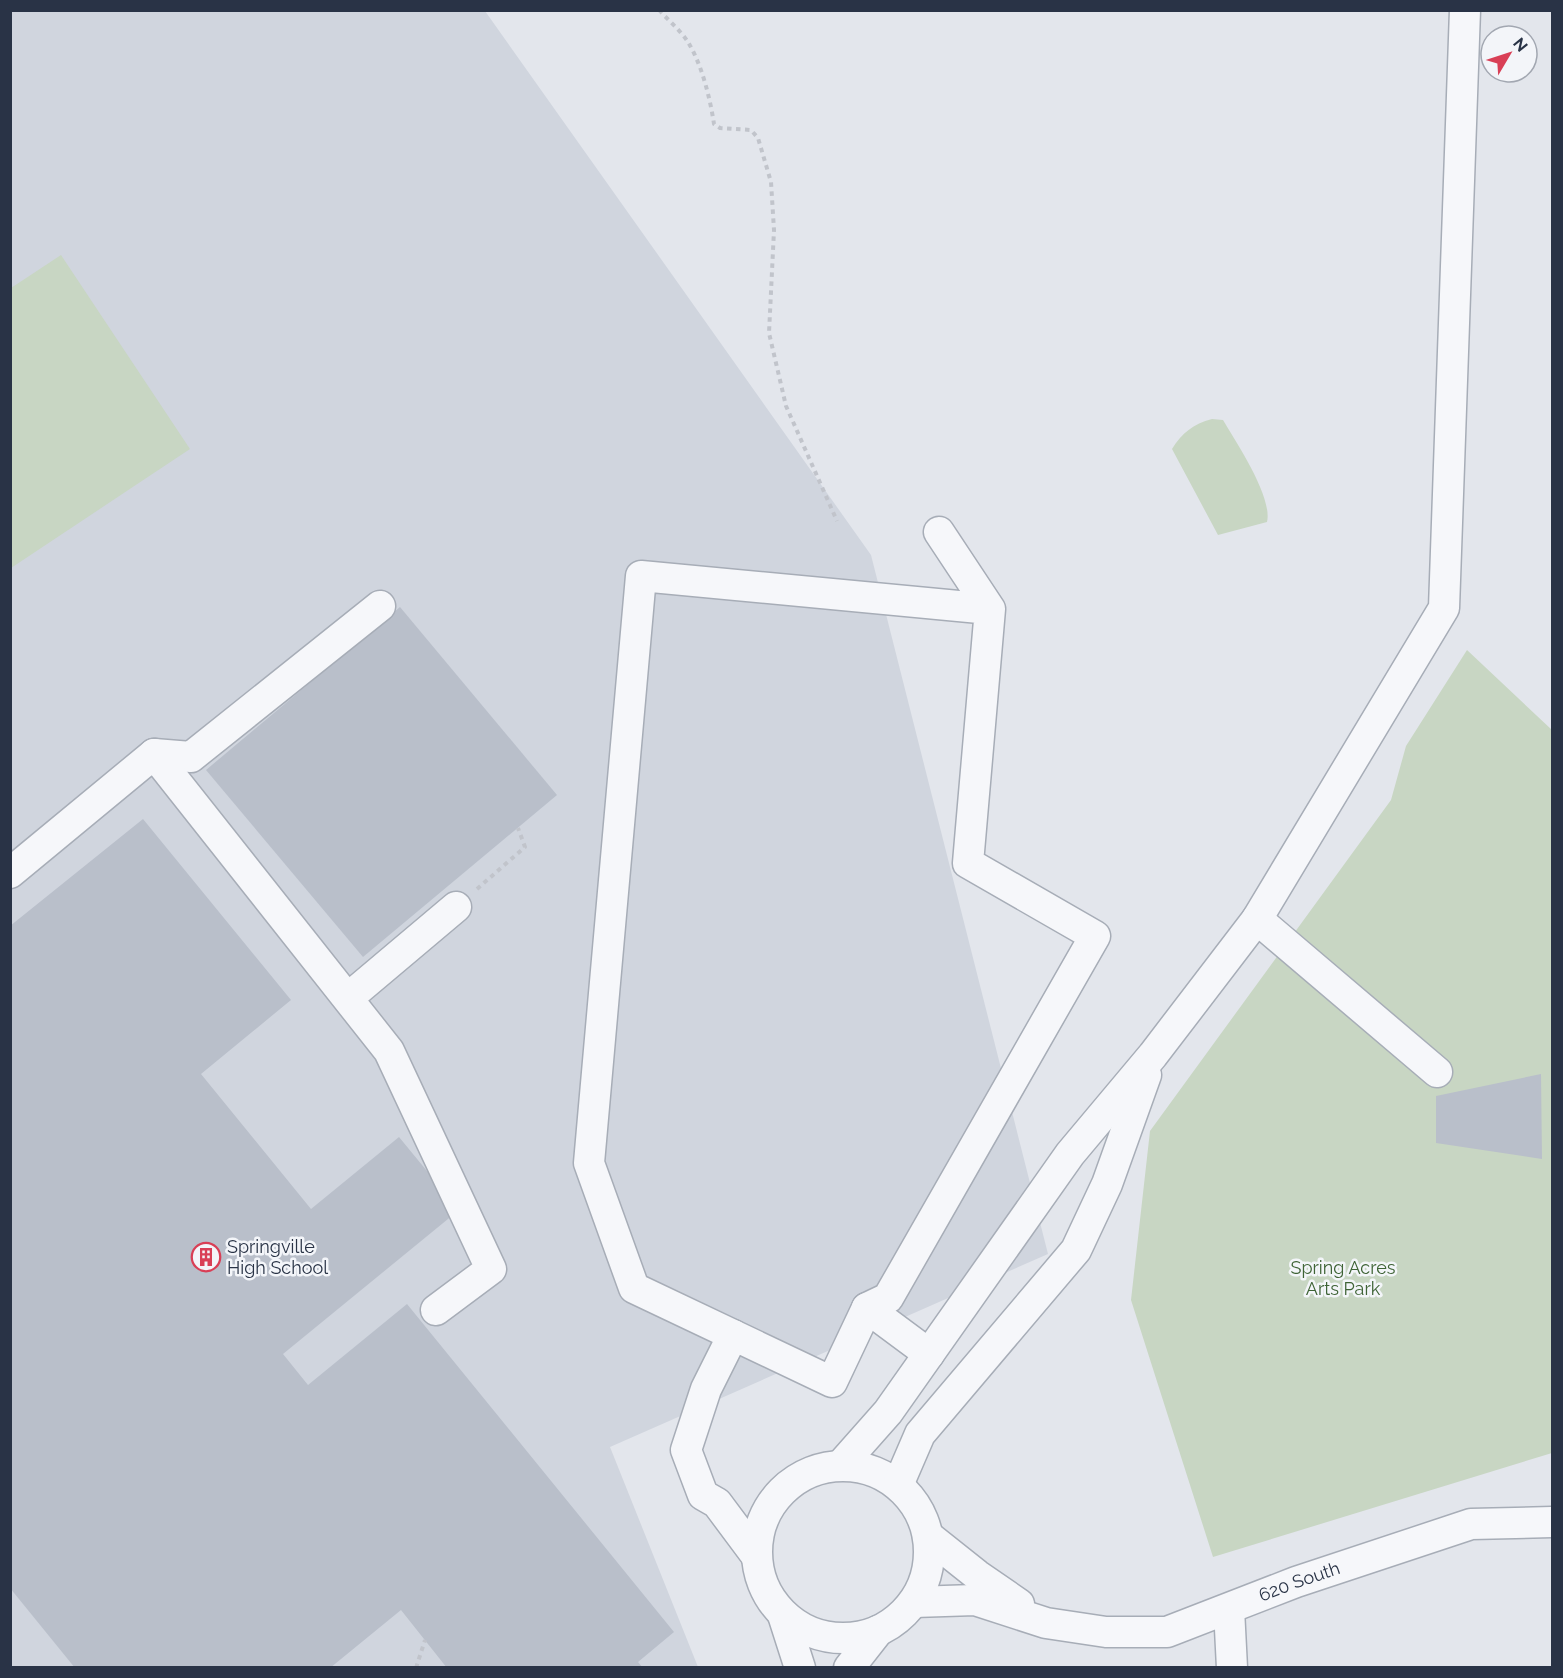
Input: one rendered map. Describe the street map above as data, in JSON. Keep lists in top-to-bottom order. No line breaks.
{"streets":{"street":["620 South"]},"parks":["Spring Acres Arts Park"],"places":{"building":["Springville High School"]},"north":"top right"}
